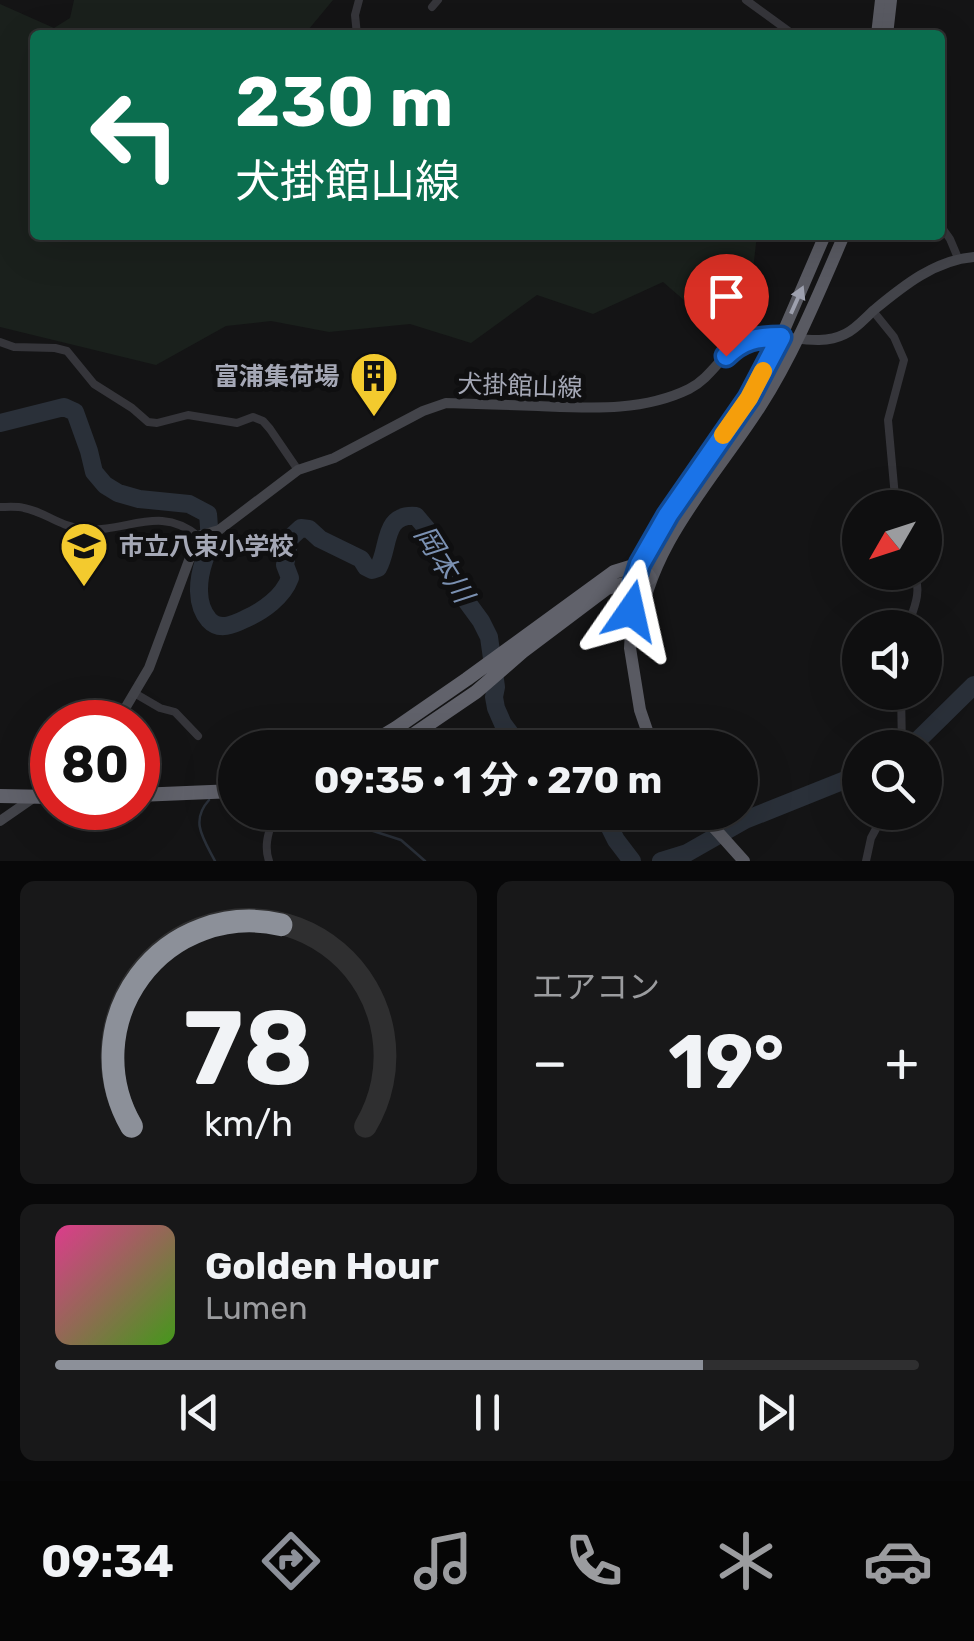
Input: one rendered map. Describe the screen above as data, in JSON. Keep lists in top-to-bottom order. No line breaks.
{"streets":{"main road":["犬掛館山線"]},"water":["岡本川"],"places":{"building":["富浦集荷場"],"school or university":["市立八束小学校"]},"north":"bottom left","page":{"turn":["230 m","犬掛館山線"],"limit":"80","trip":"09:35 · 1 分 · 270 m","tile":"エアコン","heat":["−","19°","+"],"song":["Golden Hour","Lumen"],"tabs":"09:34","gauge":["78","km/h"]}}
